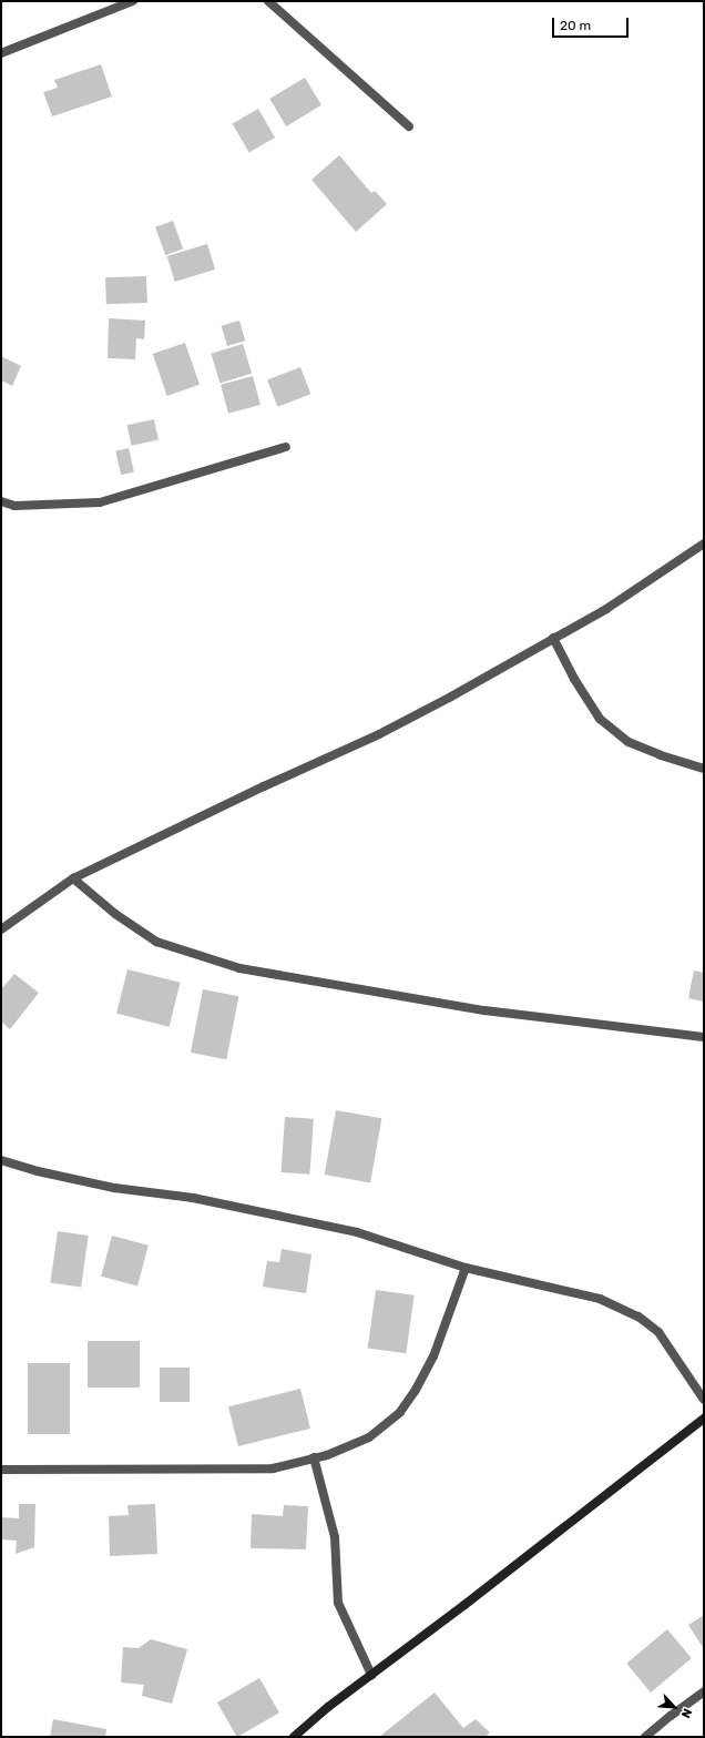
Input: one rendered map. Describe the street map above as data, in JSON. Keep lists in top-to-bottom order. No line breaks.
{"scale_bar":"20 m","north":"bottom right"}
